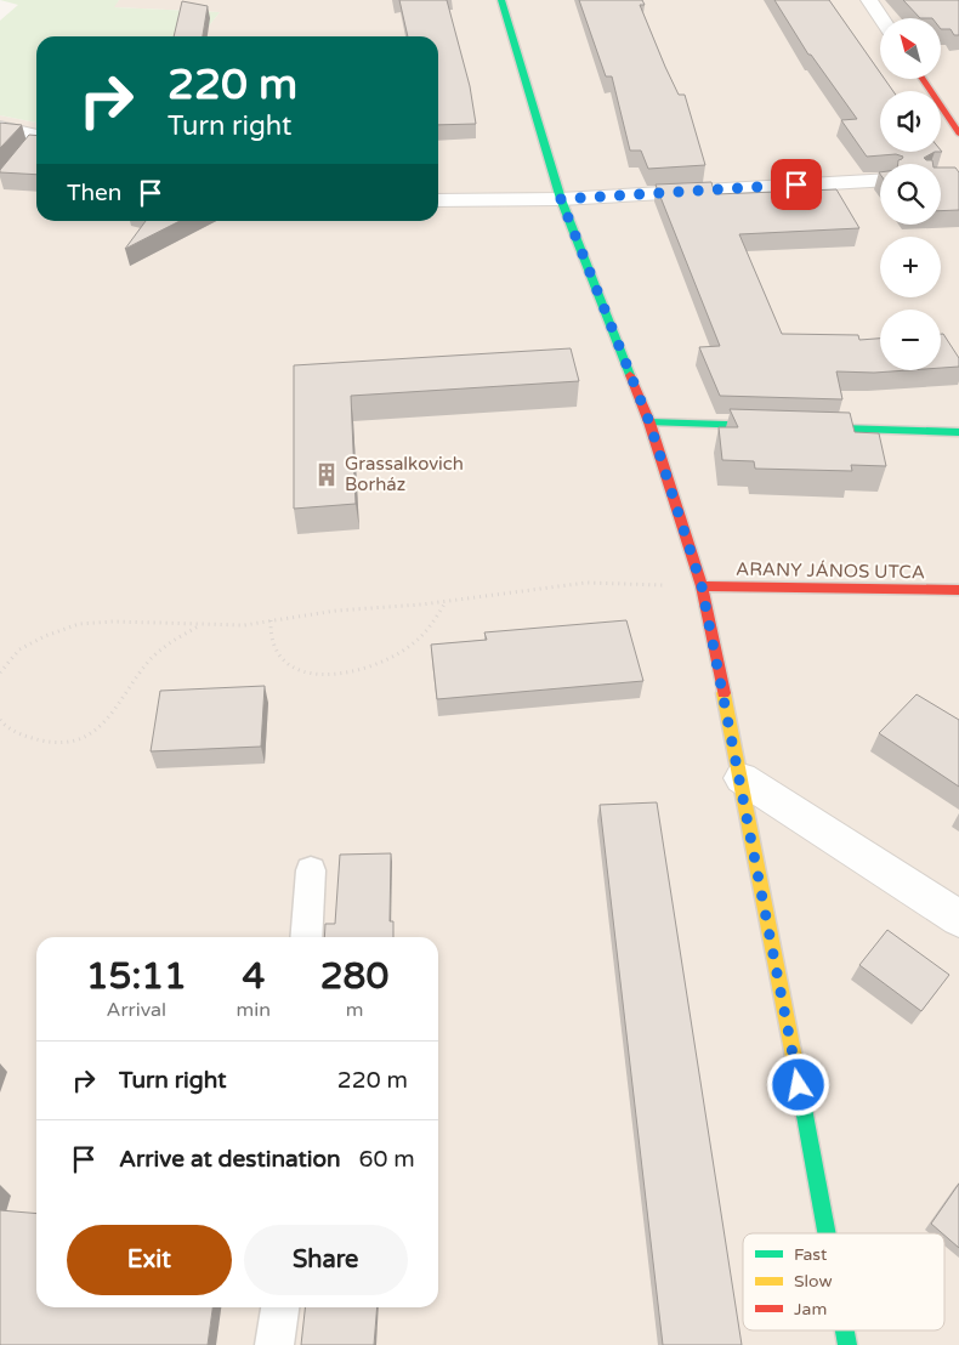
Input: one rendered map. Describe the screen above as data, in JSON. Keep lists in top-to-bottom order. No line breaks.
{"streets":{"street":["ARANY JÁNOS UTCA"]},"places":{"building":["Grassalkovich Borház"]},"legend":["Fast","Slow","Jam"],"north":"top left","page":{"map_buttons":["+","−"],"turn":["220 m","Turn right"],"then":"Then","eta":["15:11","Arrival","4","min","280","m"],"list":[{"name":"Turn right","value":"220 m"},{"name":"Arrive at destination","value":"60 m"}],"buttons":["Exit","Share"]}}
